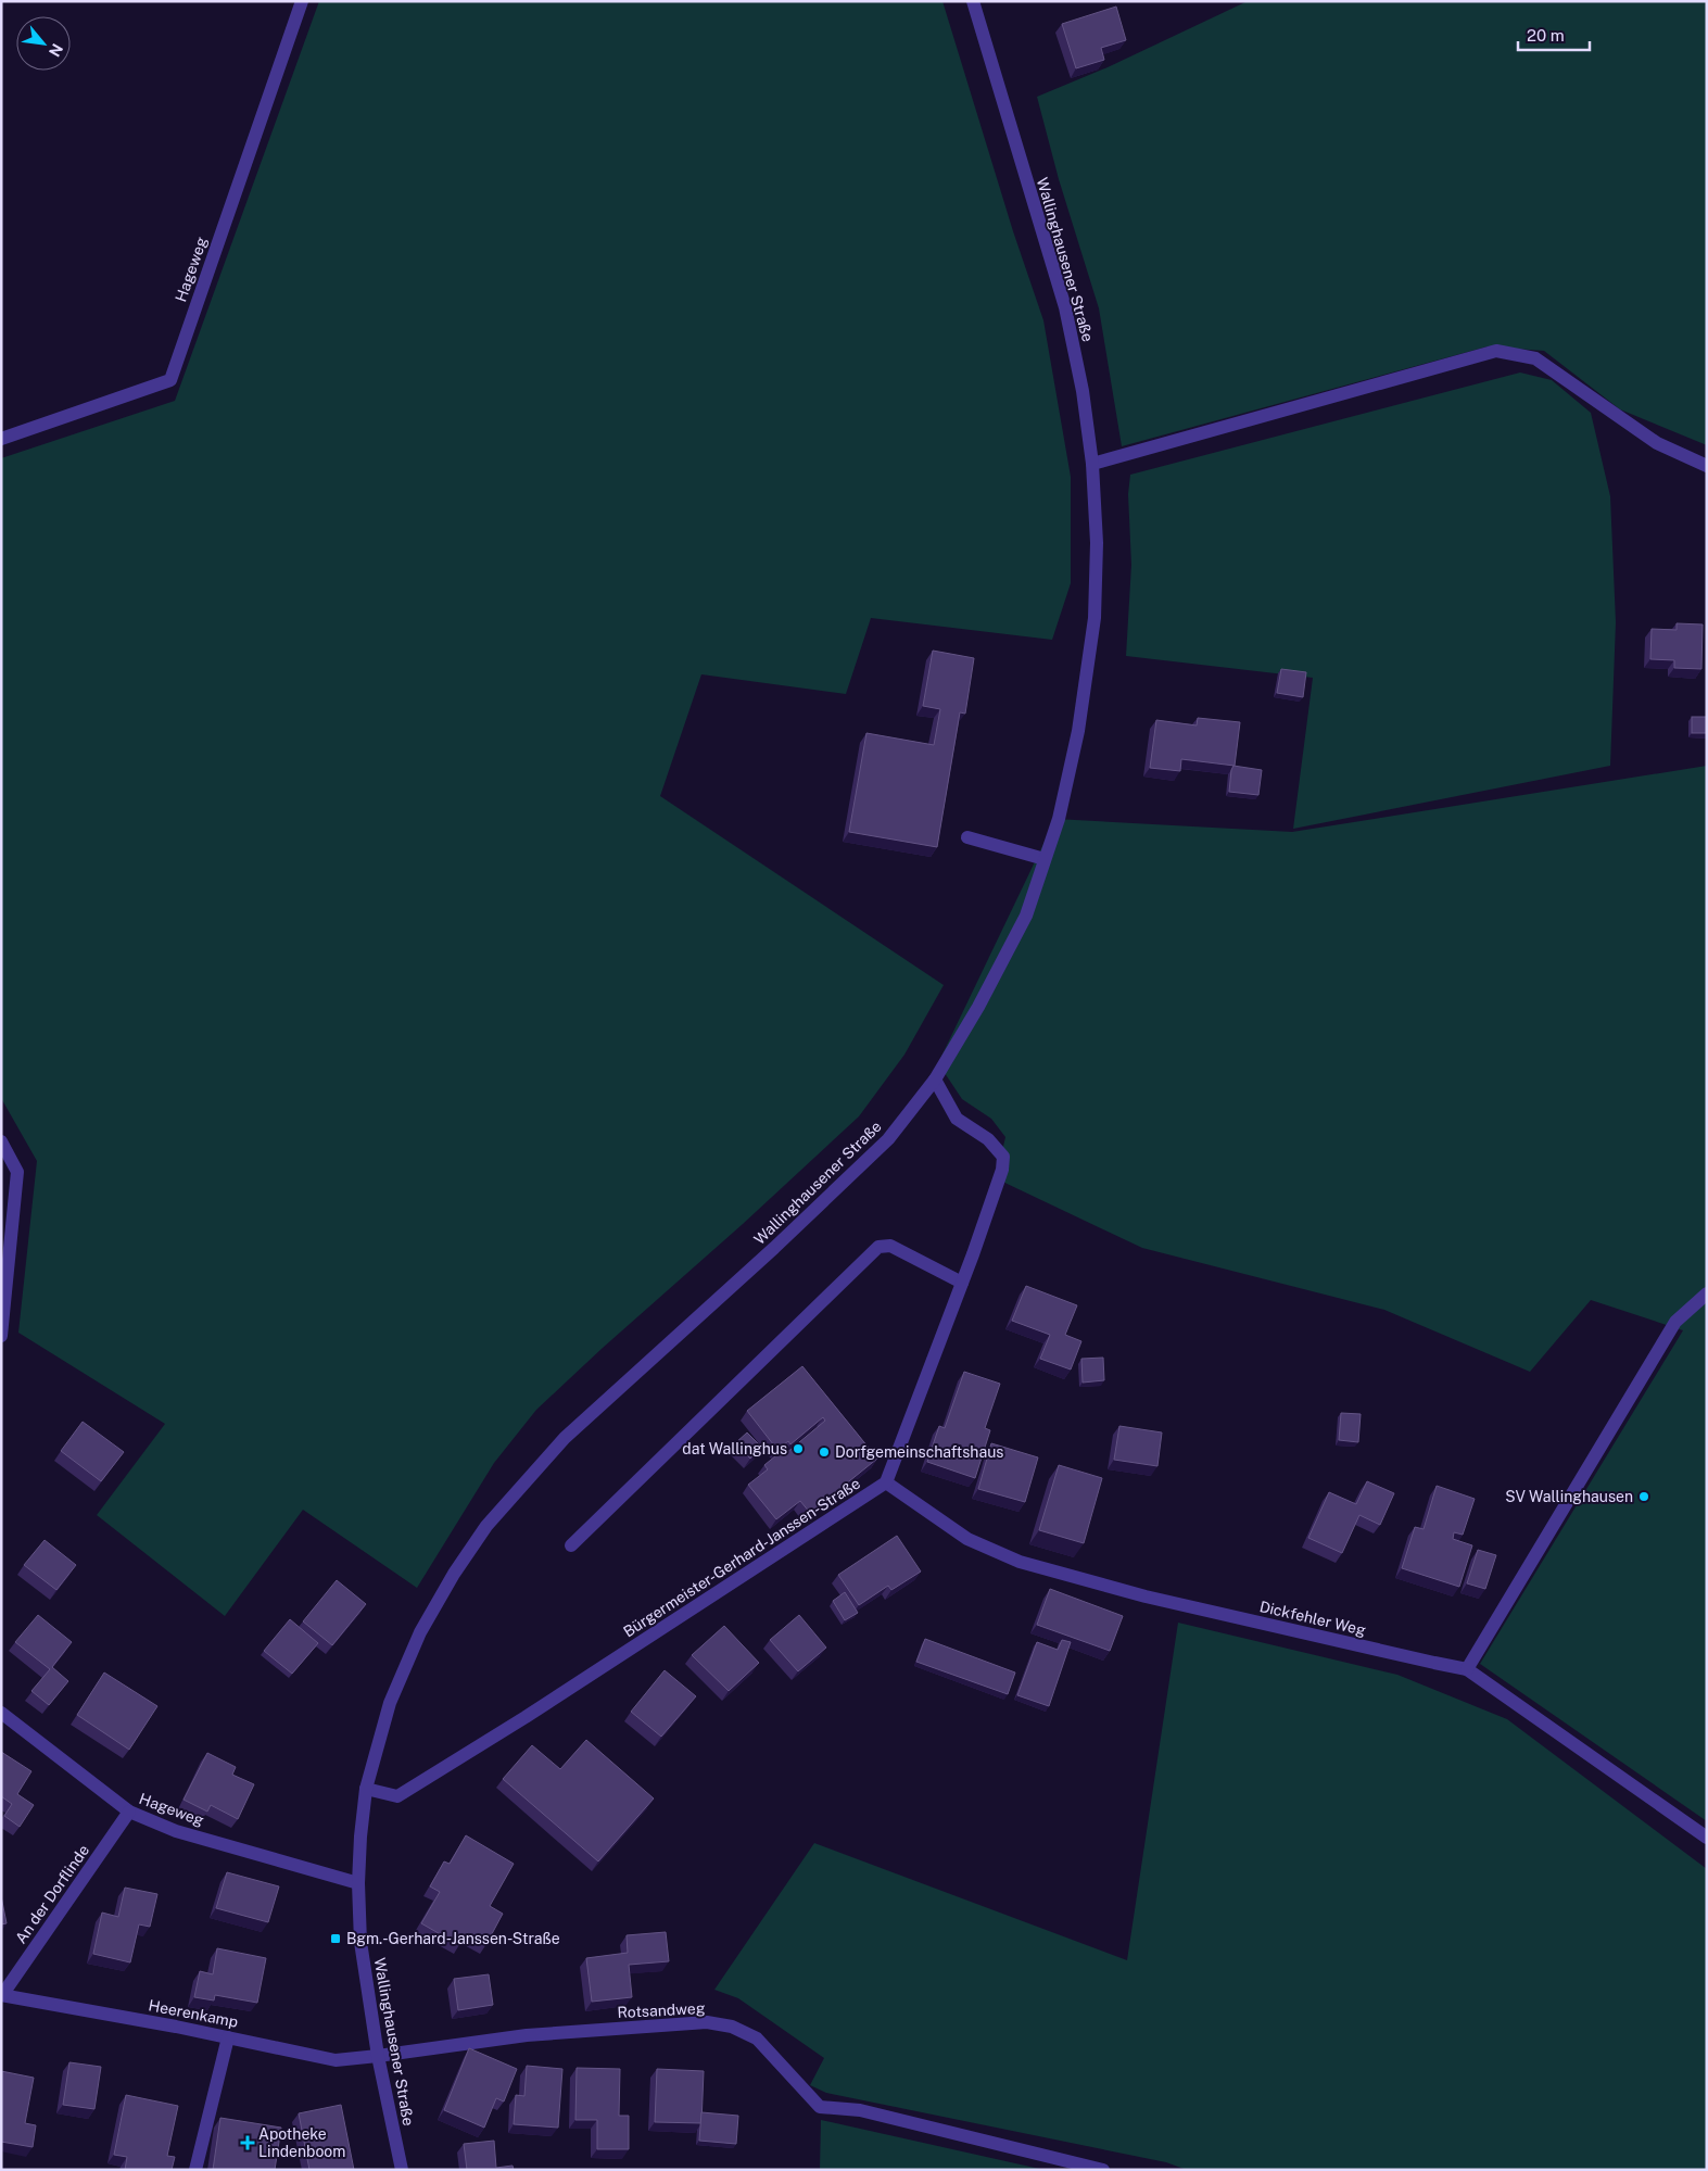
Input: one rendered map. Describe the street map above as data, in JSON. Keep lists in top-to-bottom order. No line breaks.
{"streets":{"street":["Wallinghausener Straße","Hageweg","Bürgermeister-Gerhard-Janssen-Straße","Dickfehler Weg","An der Dorflinde","Rotsandweg","Heerenkamp"]},"crossings":[["Wallinghausener Straße","Hageweg"],["Wallinghausener Straße","Bürgermeister-Gerhard-Janssen-Straße"],["Wallinghausener Straße","Rotsandweg"],["Wallinghausener Straße","Heerenkamp"],["Hageweg","An der Dorflinde"],["Bürgermeister-Gerhard-Janssen-Straße","Dickfehler Weg"],["An der Dorflinde","Heerenkamp"],["Rotsandweg","Heerenkamp"]],"places":{"other":["dat Wallinghus","Dorfgemeinschaftshaus","SV Wallinghausen"],"transit":["Bgm.-Gerhard-Janssen-Straße"],"health":["Apotheke Lindenboom"]},"scale_bar":"20 m","north":"bottom right"}
